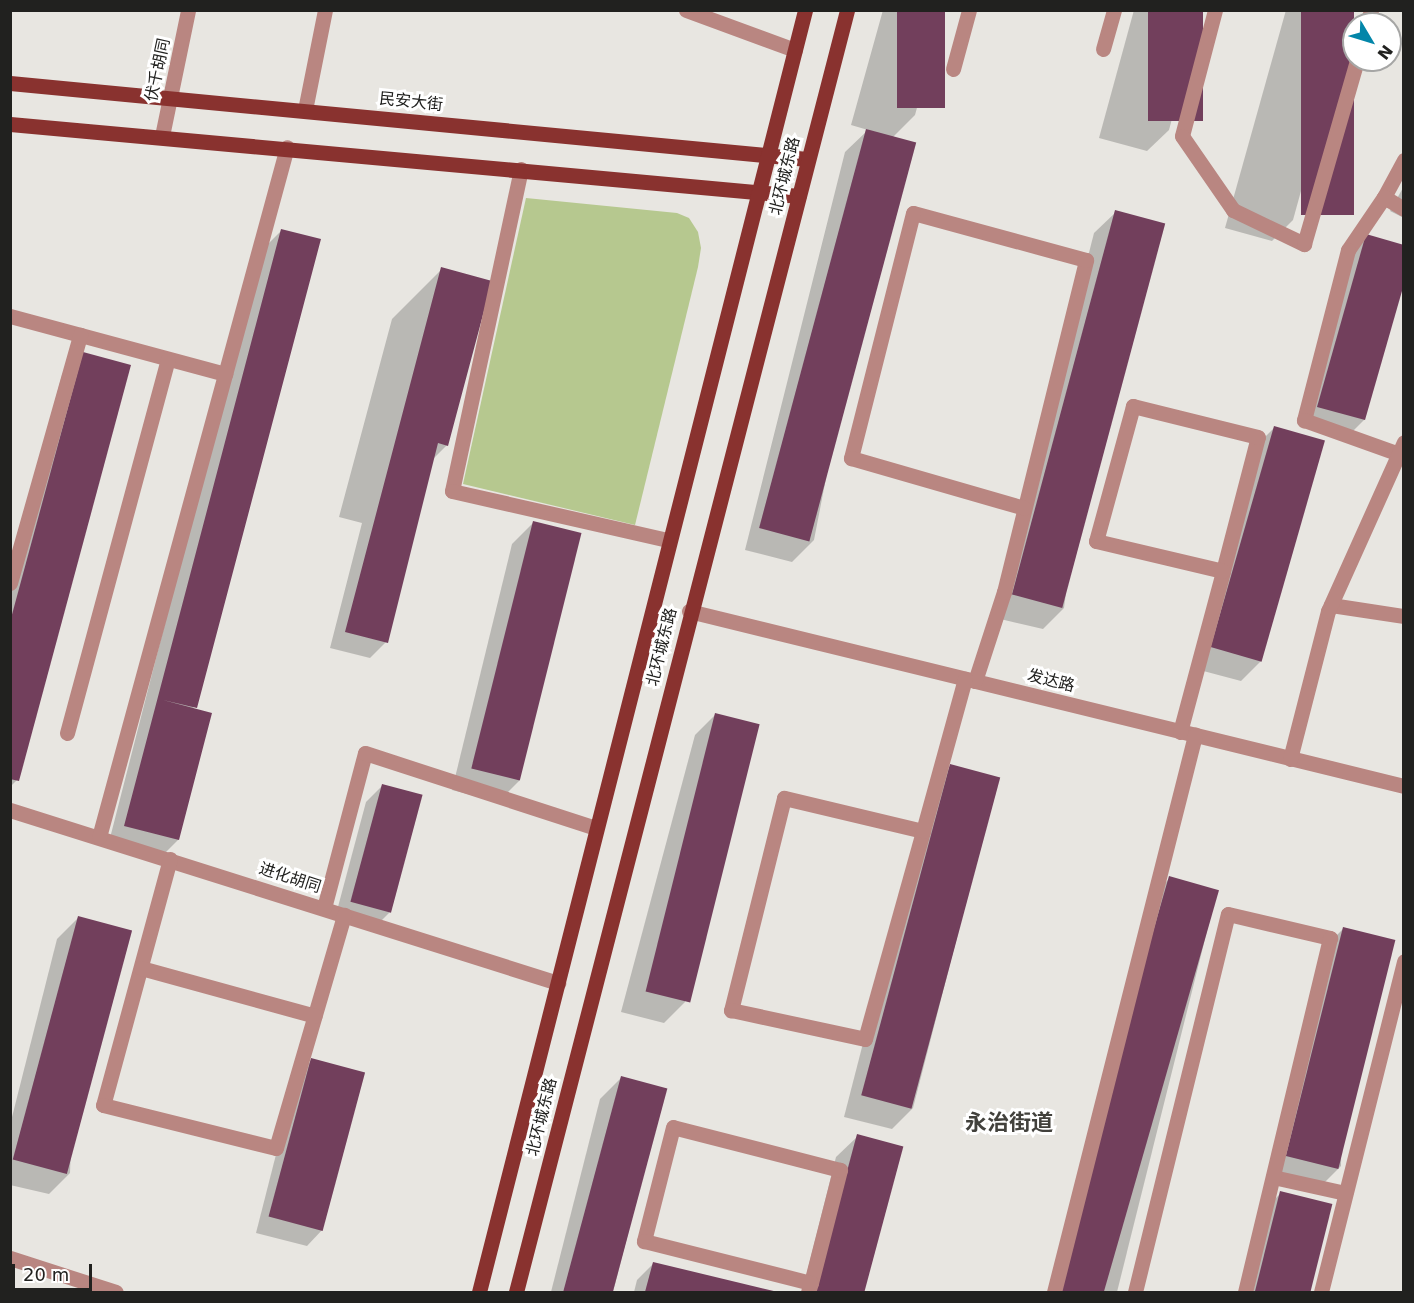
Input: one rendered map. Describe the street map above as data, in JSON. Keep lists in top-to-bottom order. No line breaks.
{"streets":{"main road":["民安大街","北环城东路"],"street":["伏千胡同","发达路","进化胡同"]},"crossings":[["伏千胡同","民安大街"],["民安大街","北环城东路"],["北环城东路","发达路"],["北环城东路","进化胡同"]],"districts":["永治街道"],"scale_bar":"20 m","north":"bottom right"}
